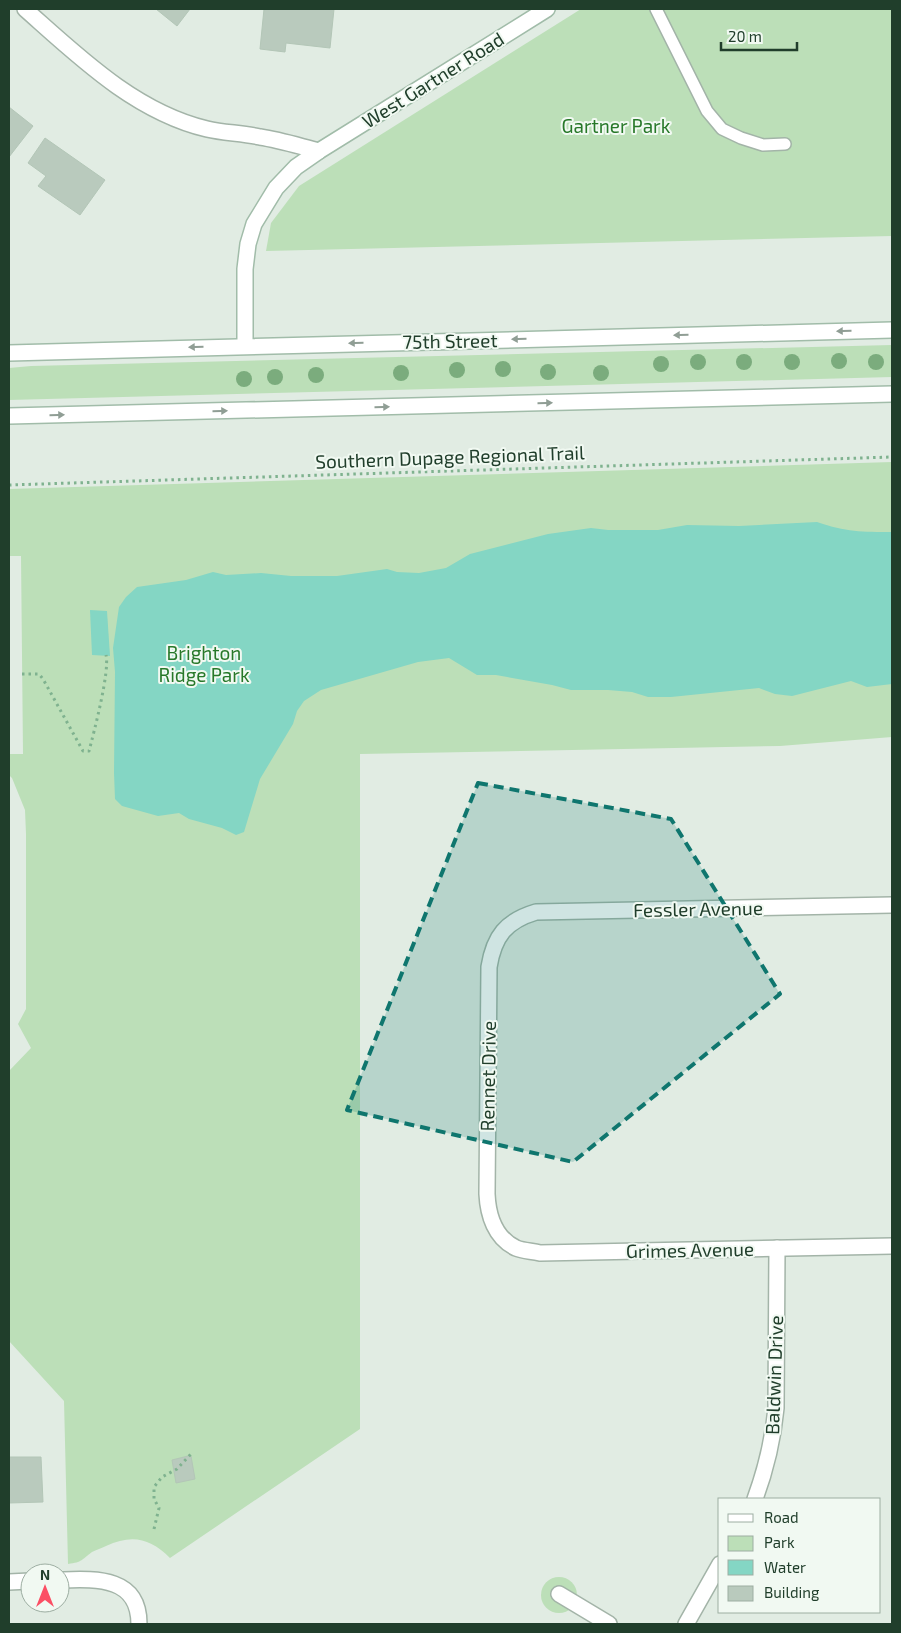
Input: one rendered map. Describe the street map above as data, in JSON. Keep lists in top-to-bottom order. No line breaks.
{"streets":{"street":["West Gartner Road","75th Street","Fessler Avenue","Rennet Drive","Grimes Avenue","Baldwin Drive"],"path":["Southern Dupage Regional Trail"]},"crossings":[["West Gartner Road","75th Street"],["Fessler Avenue","Rennet Drive"],["Rennet Drive","Grimes Avenue"],["Grimes Avenue","Baldwin Drive"]],"parks":["Gartner Park","Brighton Ridge Park"],"legend":["Road","Park","Water","Building"],"scale_bar":"20 m","north":"top"}
